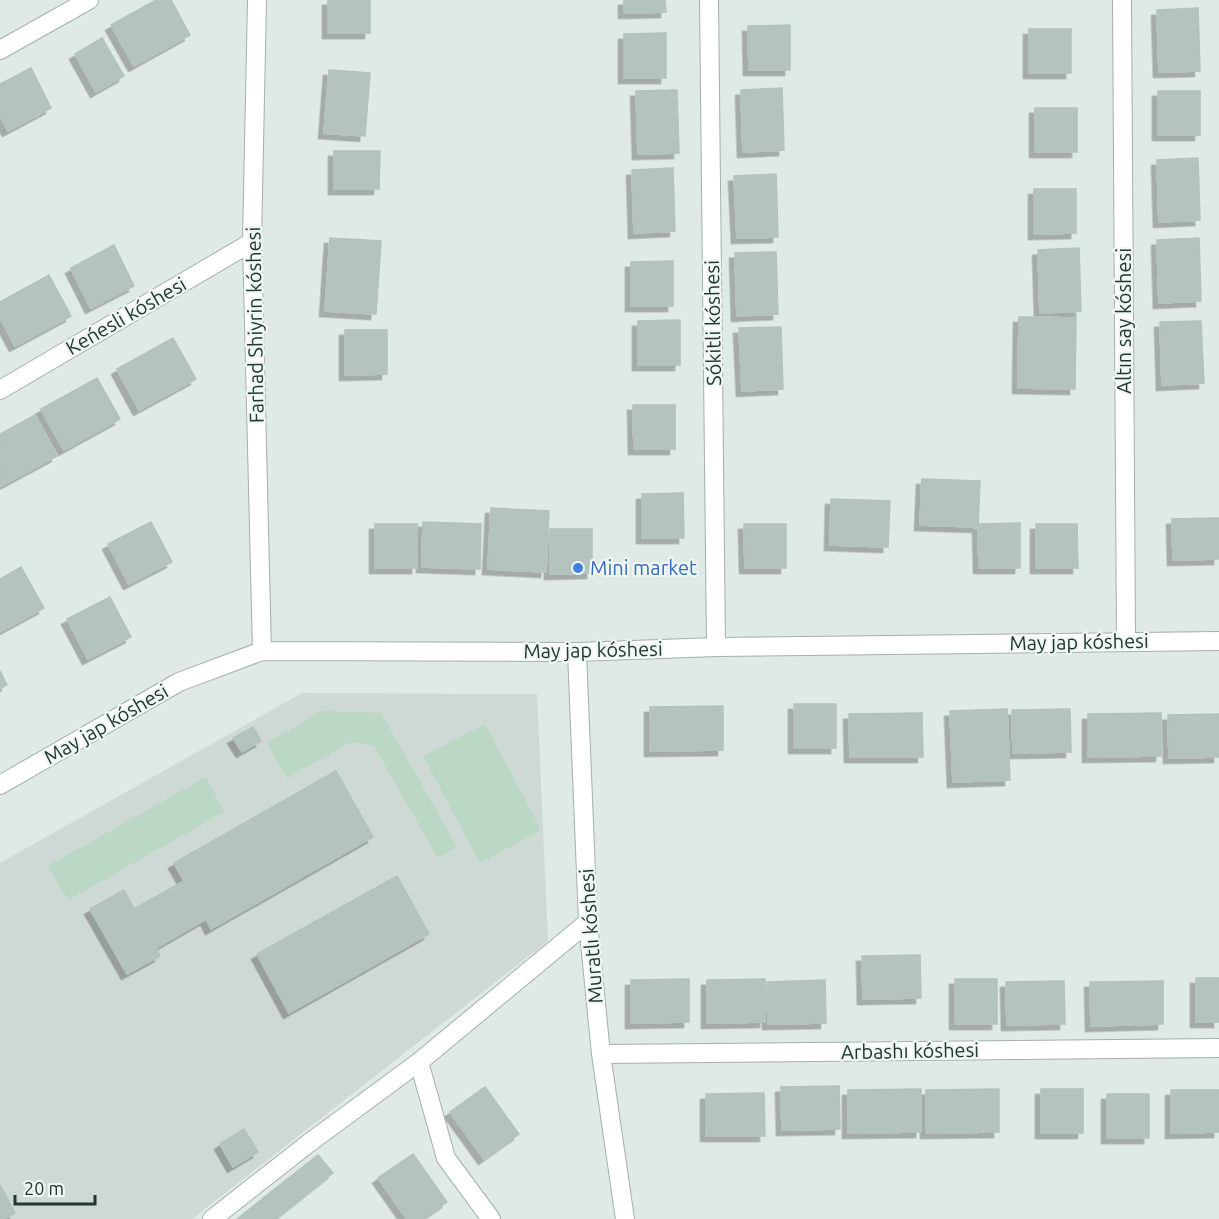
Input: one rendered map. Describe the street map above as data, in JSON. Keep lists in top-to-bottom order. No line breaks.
{"streets":{"street":["Keńesli kóshesi","Altın say kóshesi","Sókitli kóshesi","Farhad Shiyrin kóshesi","May jap kóshesi","Muratlı kóshesi","Arbashı kóshesi"]},"crossings":[["Keńesli kóshesi","Farhad Shiyrin kóshesi"],["Altın say kóshesi","May jap kóshesi"],["Sókitli kóshesi","May jap kóshesi"],["Farhad Shiyrin kóshesi","May jap kóshesi"],["May jap kóshesi","Muratlı kóshesi"],["Muratlı kóshesi","Arbashı kóshesi"]],"places":["Mini market"],"scale_bar":"20 m"}
